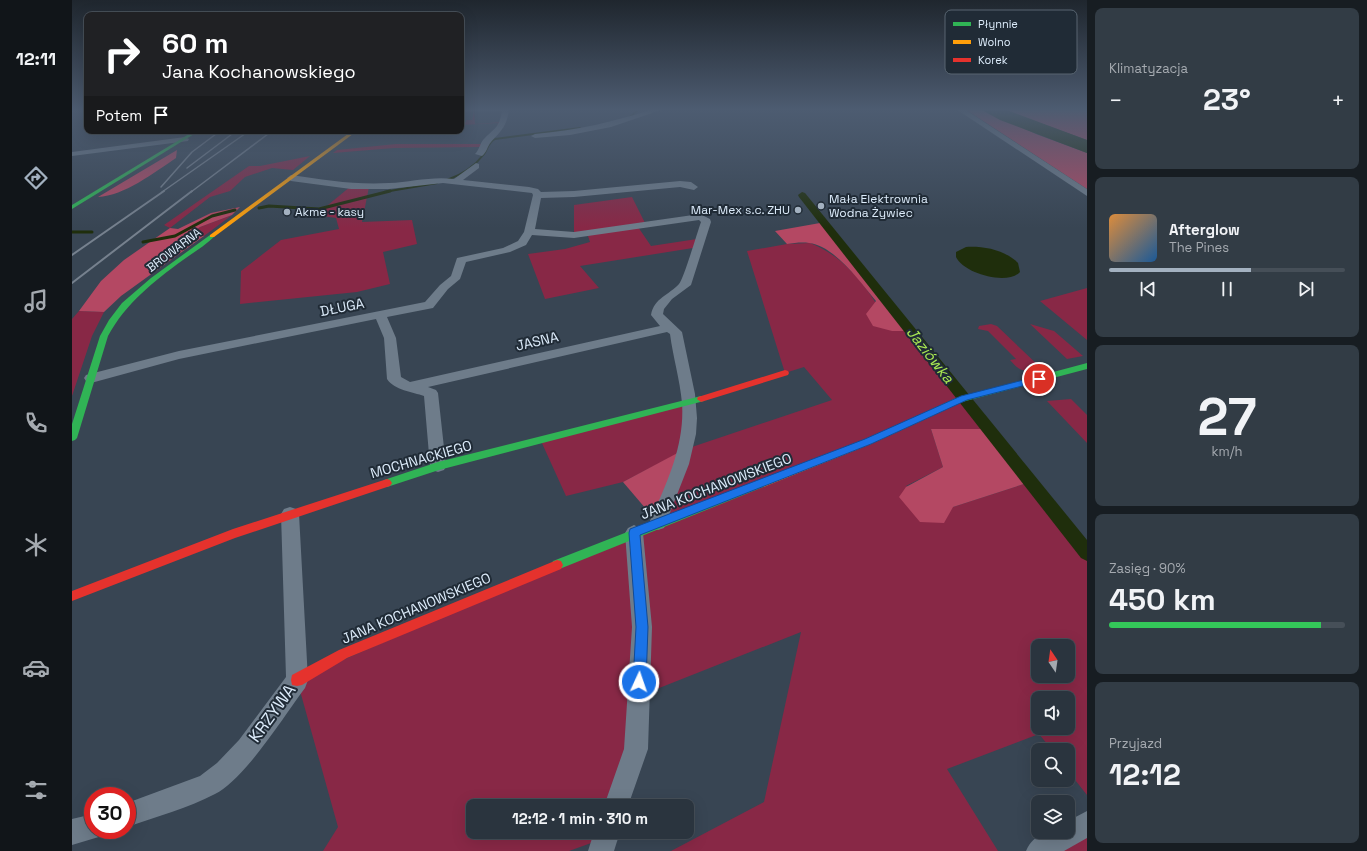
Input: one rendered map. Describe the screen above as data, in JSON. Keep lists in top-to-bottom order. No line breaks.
{"streets":{"street":["BROWARNA","DŁUGA","JASNA","MOCHNACKIEGO","JANA KOCHANOWSKIEGO","KRZYWA"]},"crossings":[["BROWARNA","DŁUGA"],["MOCHNACKIEGO","KRZYWA"],["JANA KOCHANOWSKIEGO","KRZYWA"]],"water":["Jaziówka"],"places":["Mała Elektrownia Wodna Żywiec","Mar-Mex s.c. ZHU","Akme - kasy"],"legend":["Płynnie","Wolno","Korek"],"north":"top","page":{"tabs":"12:11","tile":["Klimatyzacja",["27","km/h"],["Zasięg · 90%","450 km"],["Przyjazd","12:12"]],"turn":["60 m","Jana Kochanowskiego"],"heat":["−","23°","+"],"then":"Potem","song":["Afterglow","The Pines"],"limit":"30","trip":"12:12 · 1 min · 310 m"}}
